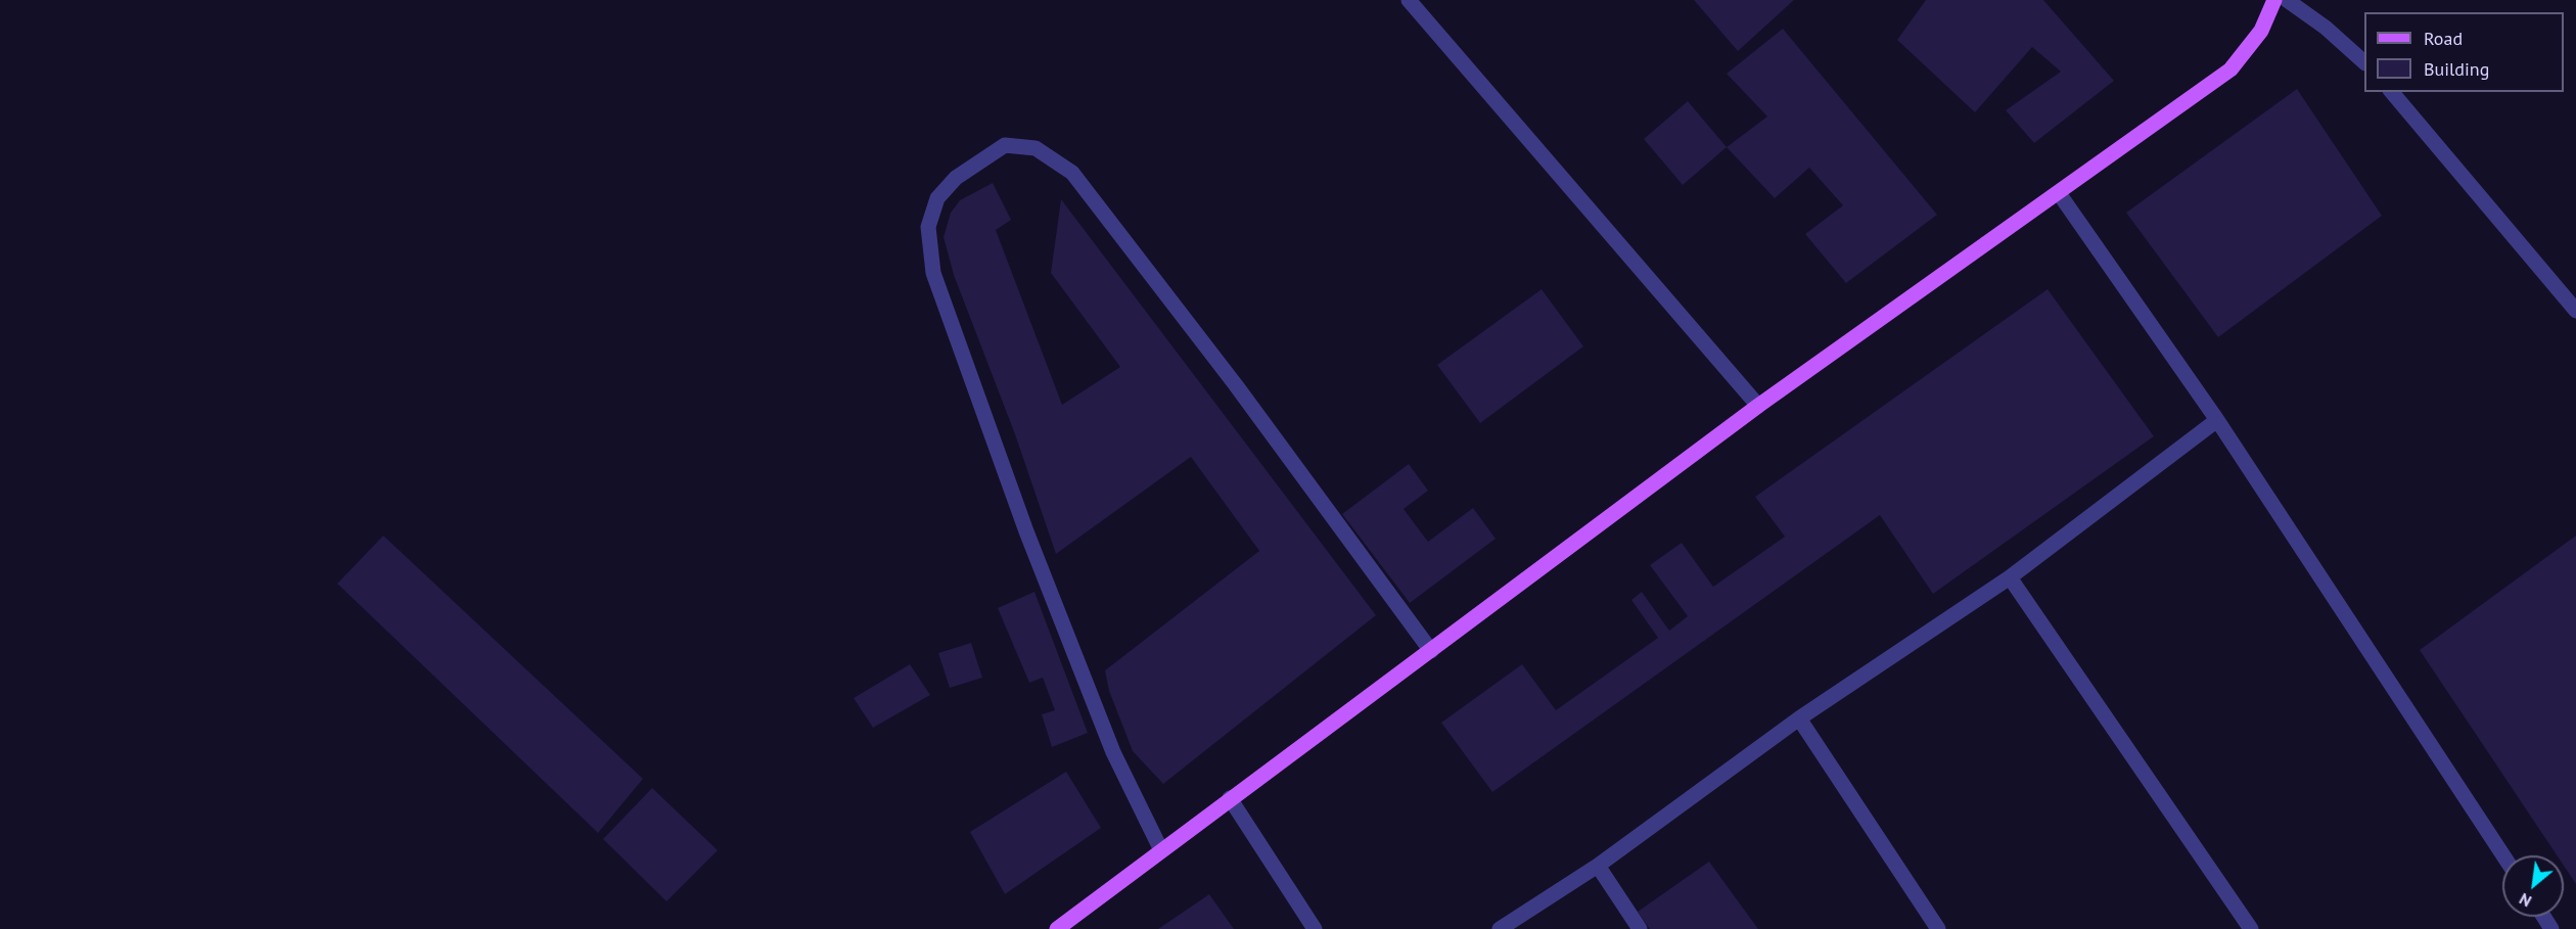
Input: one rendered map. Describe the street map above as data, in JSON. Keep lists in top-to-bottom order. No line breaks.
{"legend":["Road","Building"],"north":"bottom left"}
